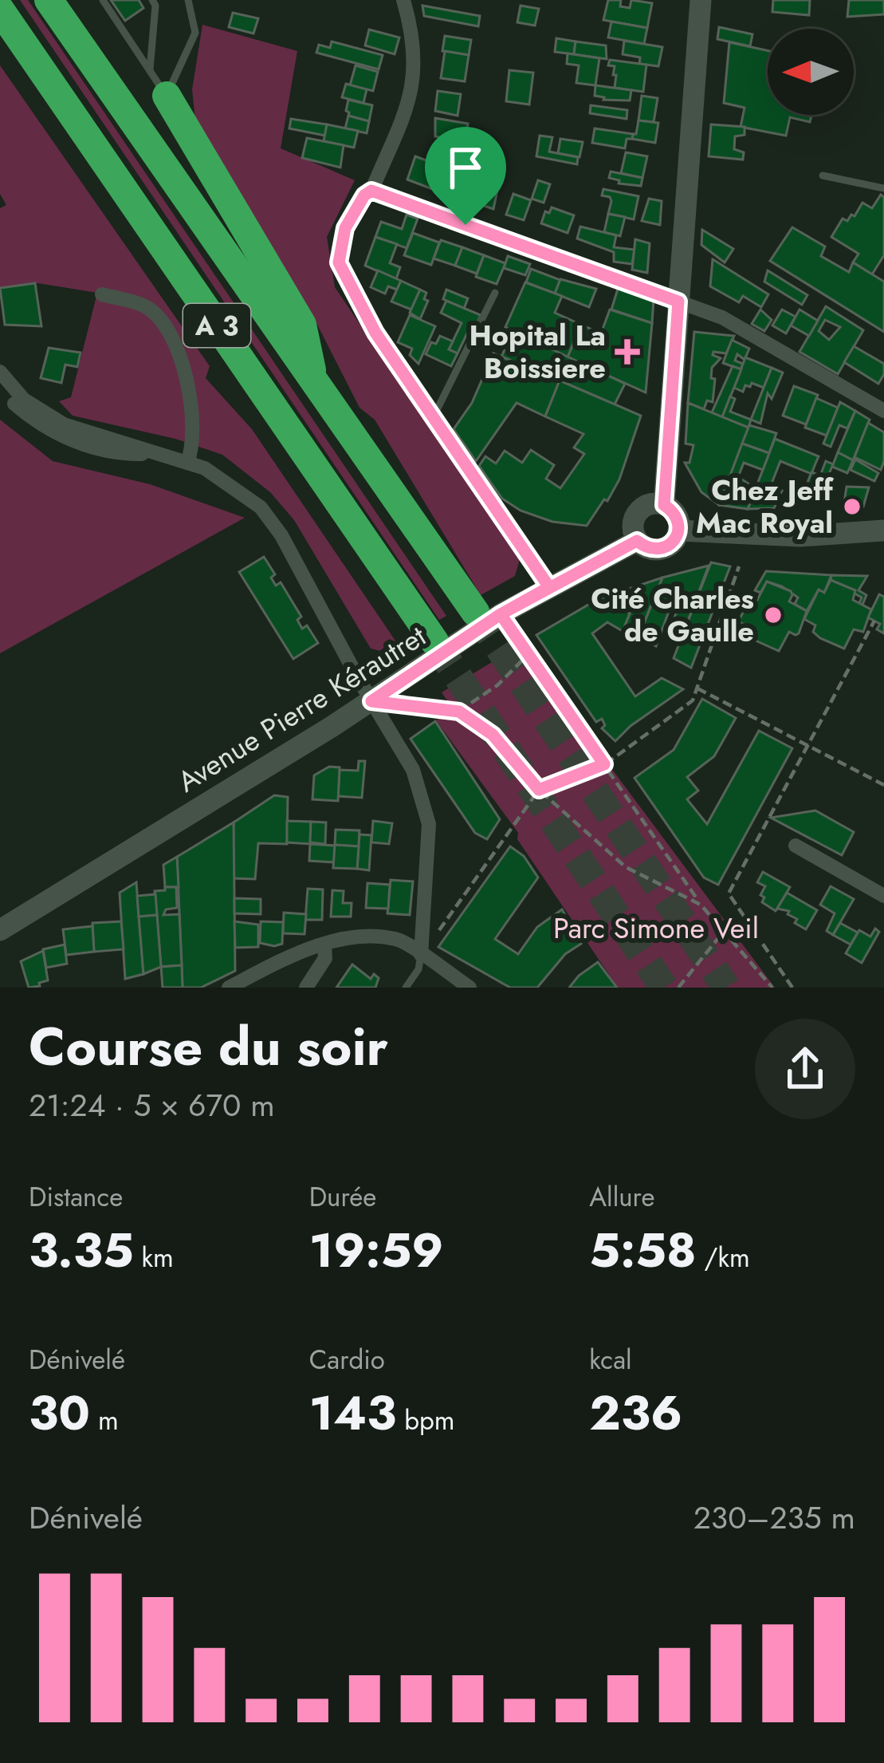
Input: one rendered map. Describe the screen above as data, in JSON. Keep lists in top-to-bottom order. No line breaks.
{"streets":{"highway":["A 3"],"main road":["Avenue Pierre Kérautret"]},"crossings":[["A 3","Avenue Pierre Kérautret"]],"parks":["Parc Simone Veil"],"places":{"health":["Hopital La Boissiere"],"other":["Chez Jeff Mac Royal","Cité Charles de Gaulle"]},"north":"left","page":{"heading":["Course du soir","21:24 · 5 × 670 m"],"stats":[["Distance","3.35 km"],["Durée","19:59"],["Allure","5:58 /km"],["Dénivelé","30 m"],["Cardio","143 bpm"],["kcal","236"]],"chart":["Dénivelé","230–235 m"]}}
